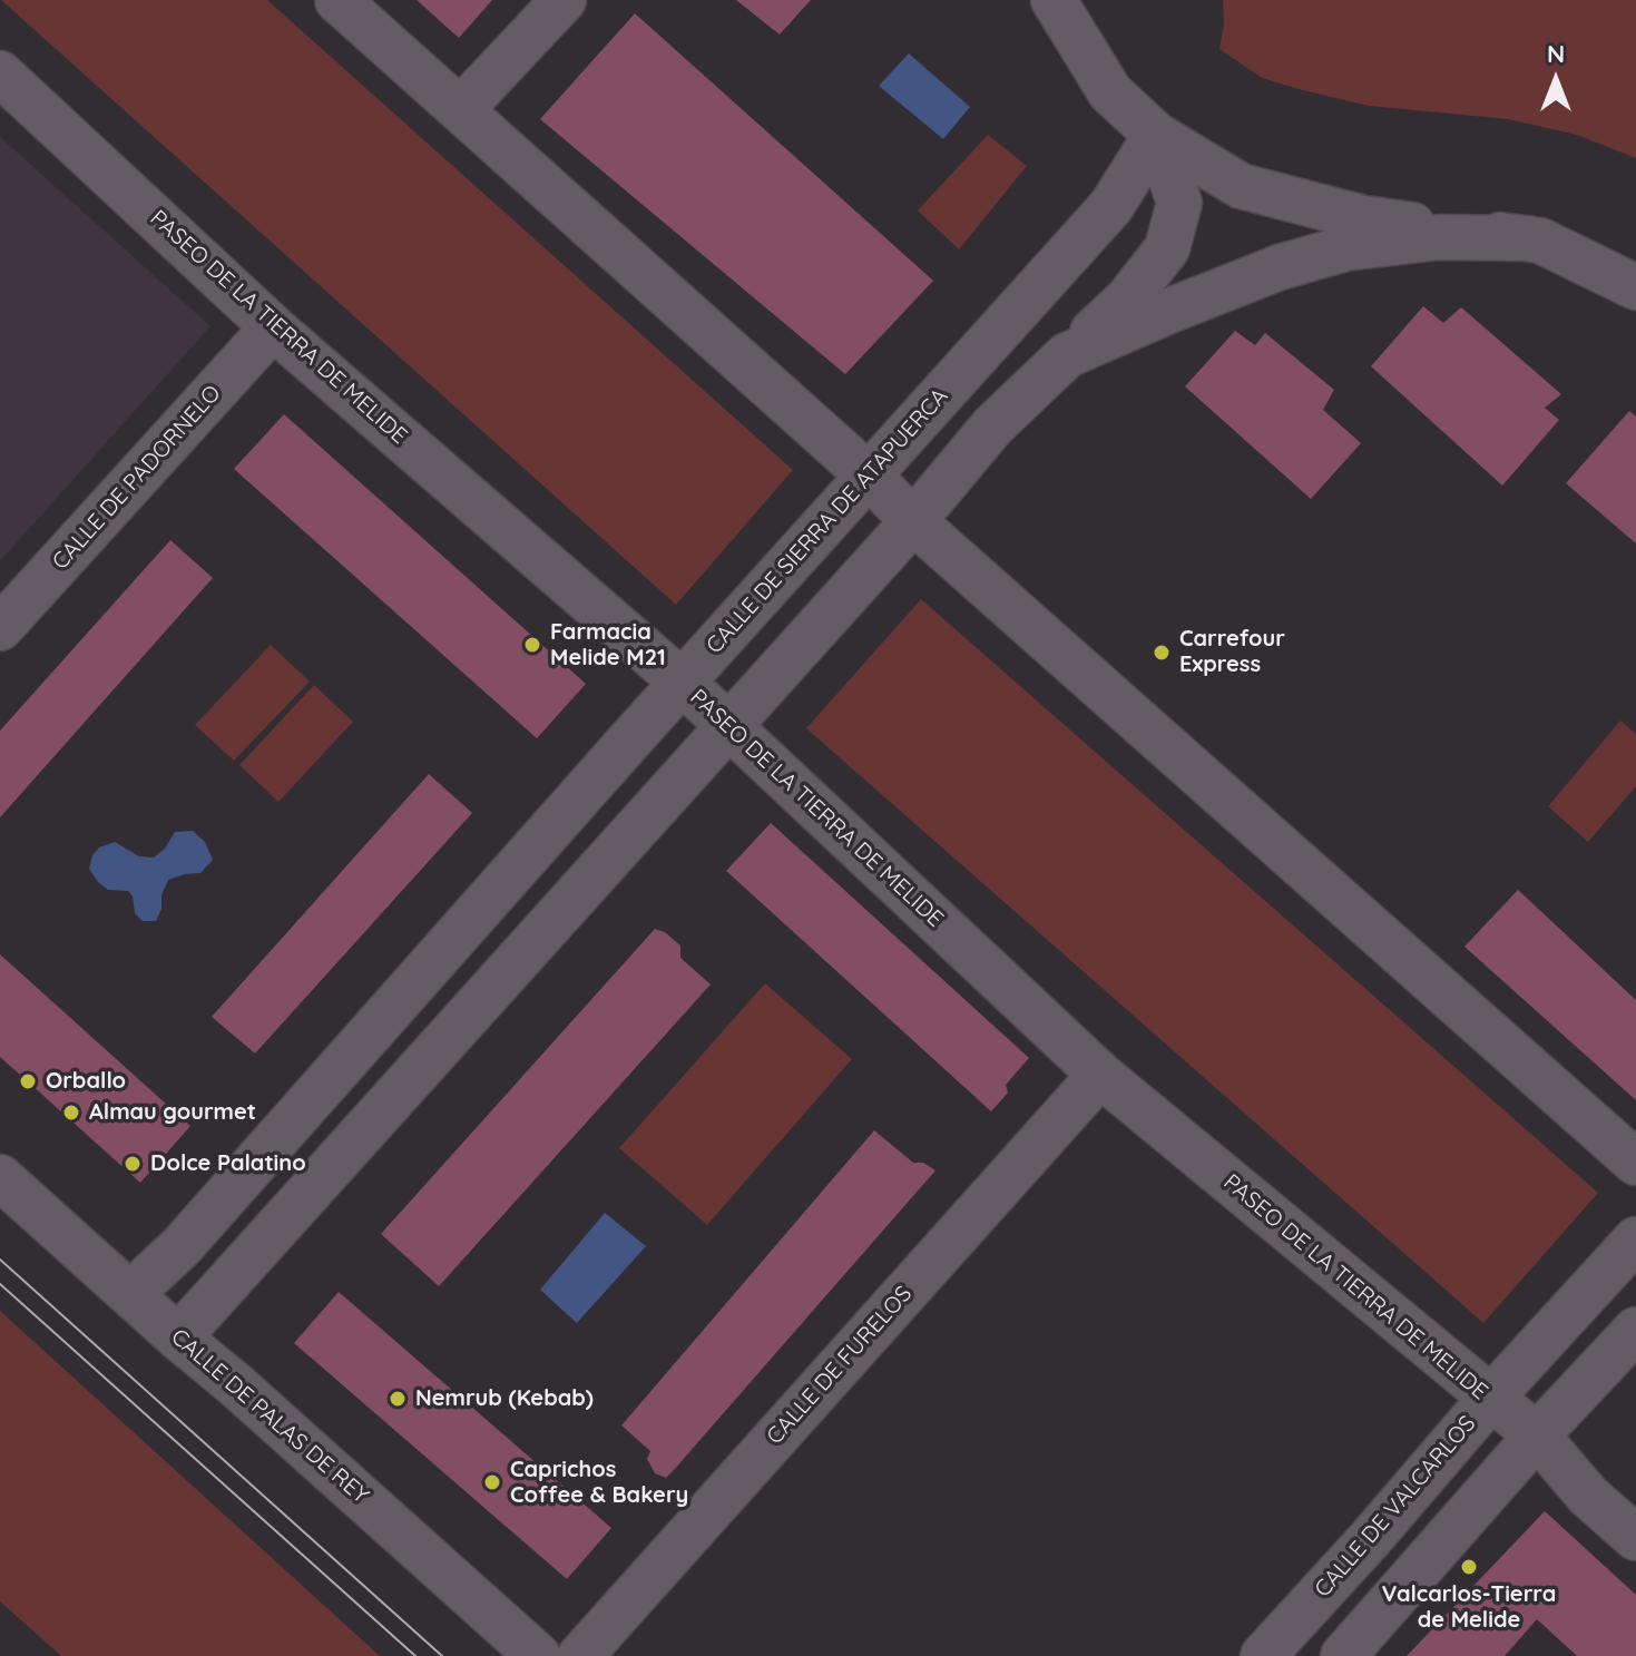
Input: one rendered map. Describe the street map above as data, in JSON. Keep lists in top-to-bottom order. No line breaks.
{"streets":{"street":["PASEO DE LA TIERRA DE MELIDE","CALLE DE PADORNELO","CALLE DE SIERRA DE ATAPUERCA","CALLE DE FURELOS","CALLE DE PALAS DE REY","CALLE DE VALCARLOS"]},"crossings":[["PASEO DE LA TIERRA DE MELIDE","CALLE DE PADORNELO"],["PASEO DE LA TIERRA DE MELIDE","CALLE DE SIERRA DE ATAPUERCA"],["PASEO DE LA TIERRA DE MELIDE","CALLE DE FURELOS"],["PASEO DE LA TIERRA DE MELIDE","CALLE DE VALCARLOS"],["CALLE DE SIERRA DE ATAPUERCA","CALLE DE PALAS DE REY"]],"places":["Farmacia Melide M21","Carrefour Express","Orballo","Almau gourmet","Dolce Palatino","Nemrub (Kebab)","Caprichos Coffee & Bakery","Valcarlos-Tierra de Melide"],"north":"top"}
